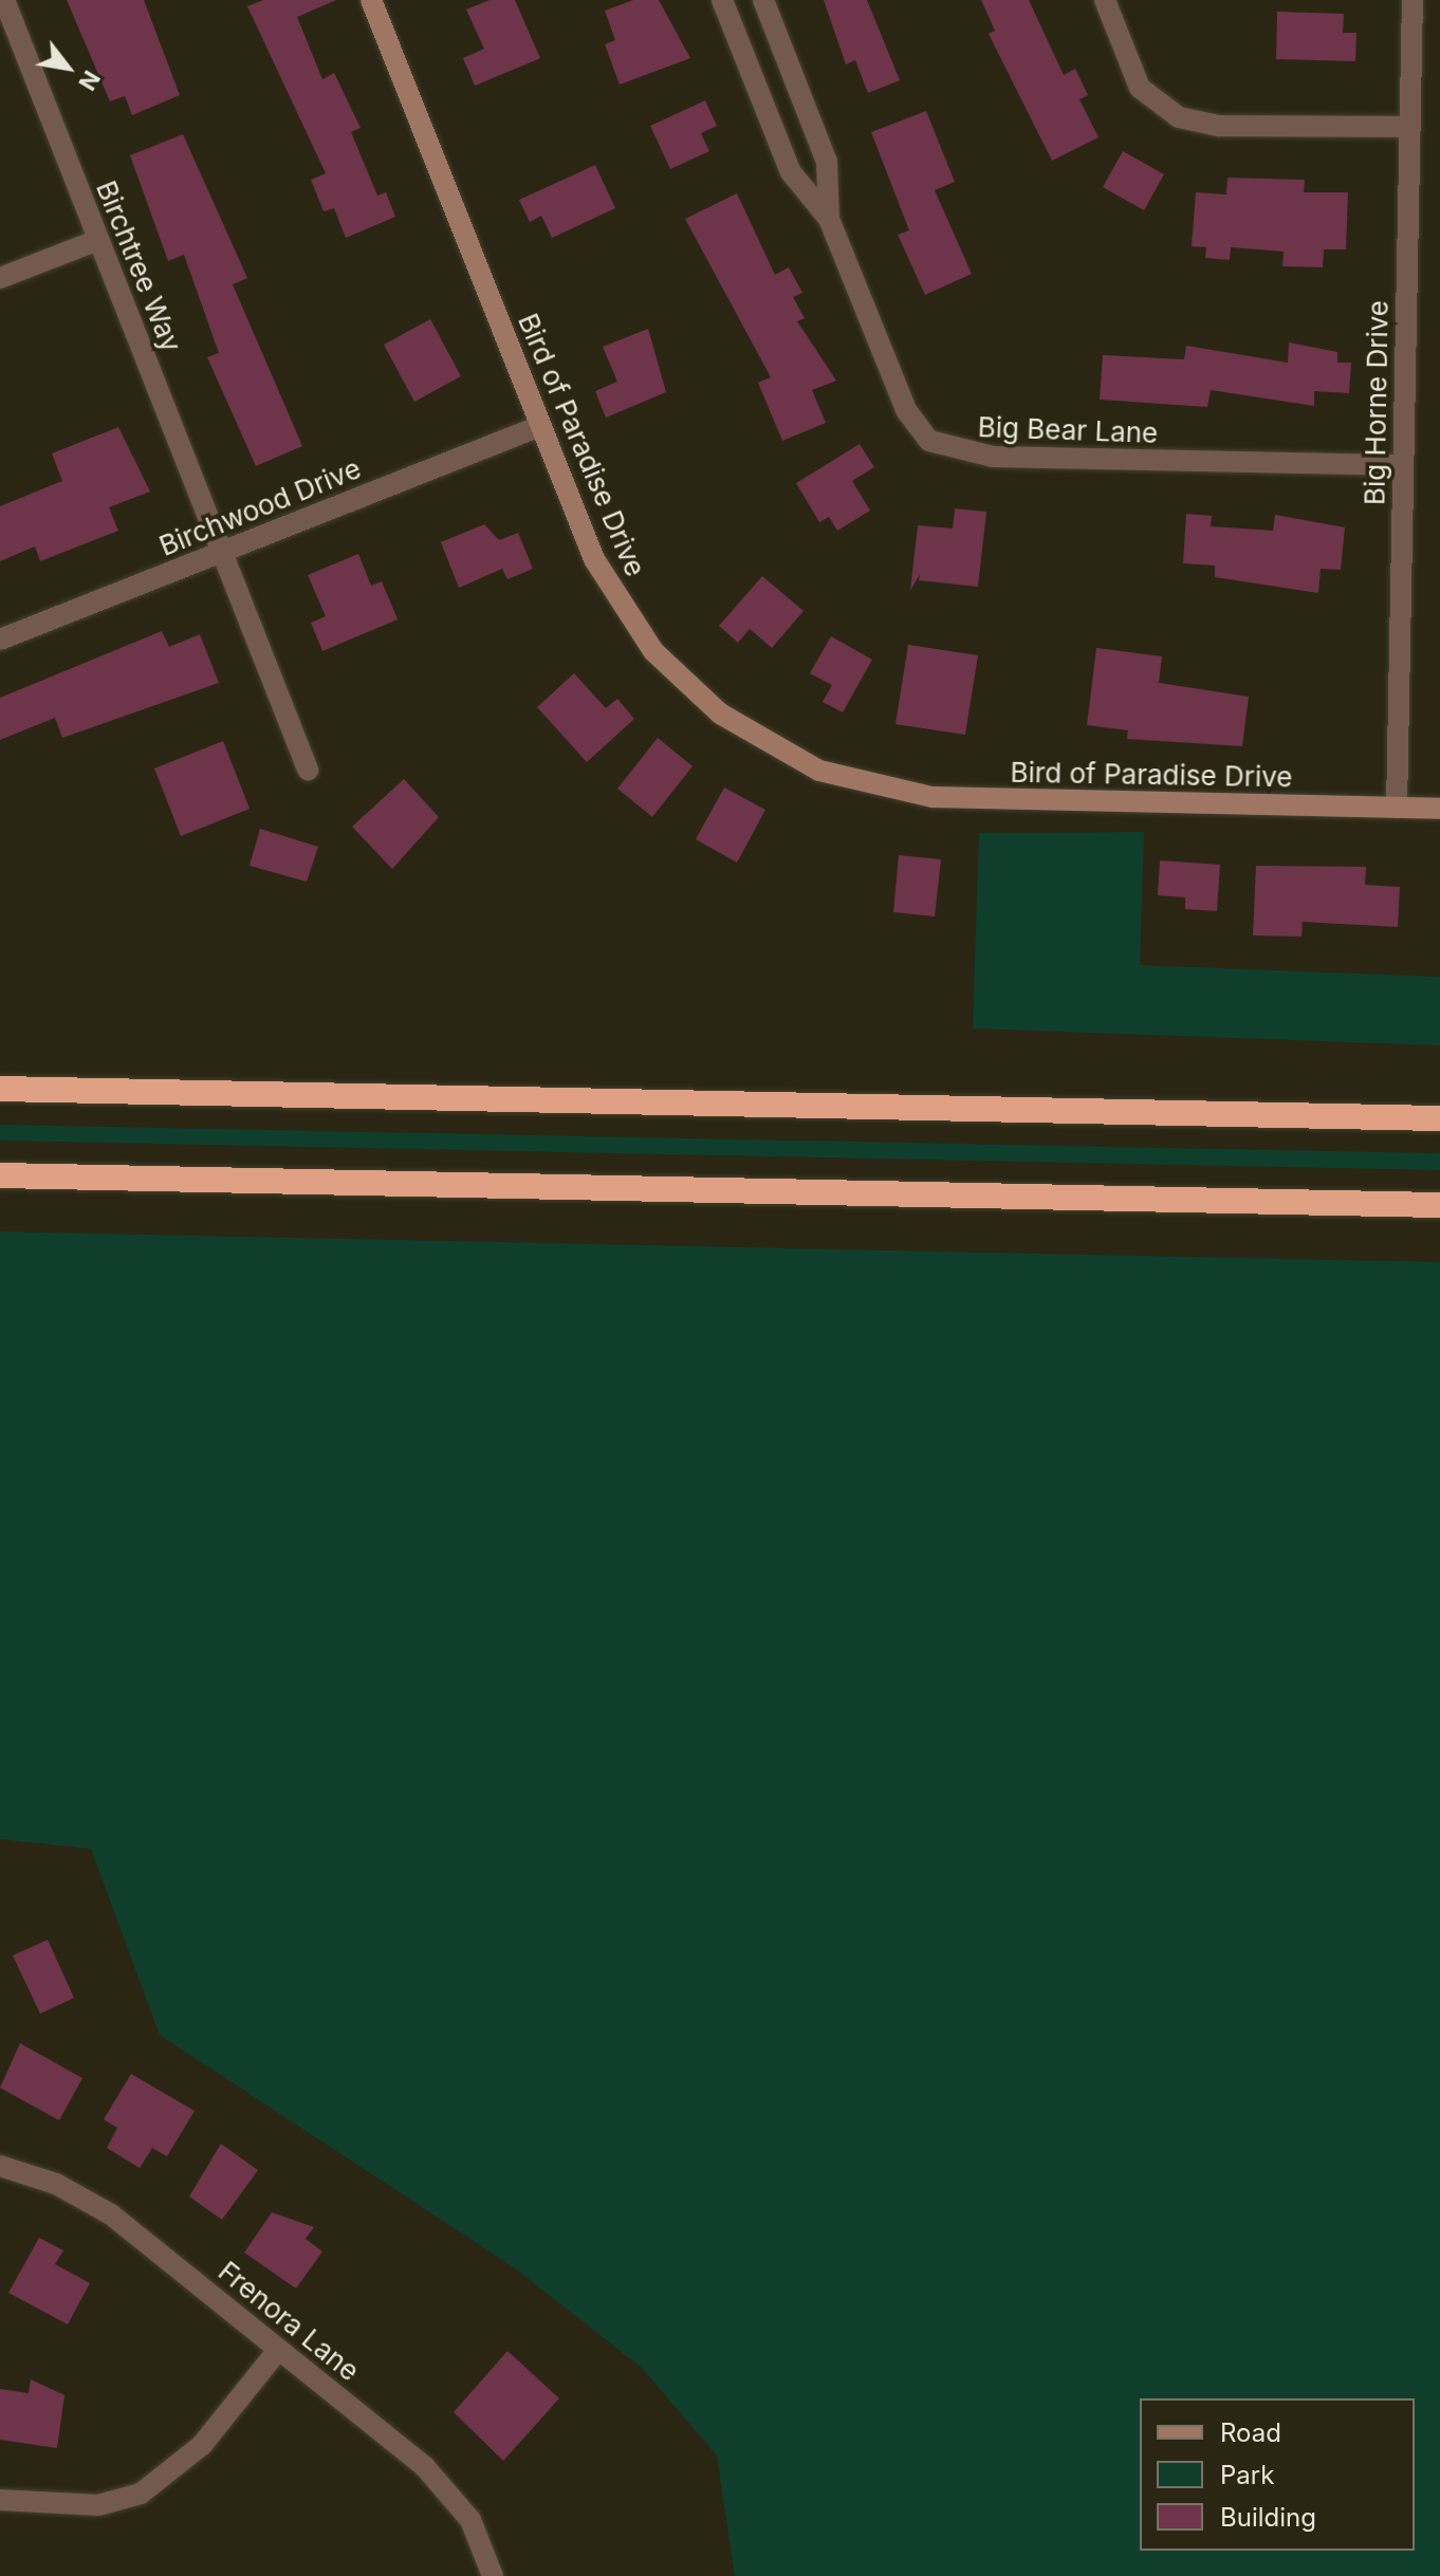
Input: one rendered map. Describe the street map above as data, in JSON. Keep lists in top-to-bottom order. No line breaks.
{"streets":{"street":["Birchtree Way","Big Horne Drive","Big Bear Lane","Bird of Paradise Drive","Birchwood Drive","Frenora Lane"]},"crossings":[["Birchtree Way","Birchwood Drive"],["Big Horne Drive","Big Bear Lane"],["Big Horne Drive","Bird of Paradise Drive"],["Bird of Paradise Drive","Birchwood Drive"]],"legend":["Road","Park","Building"],"north":"bottom right"}
